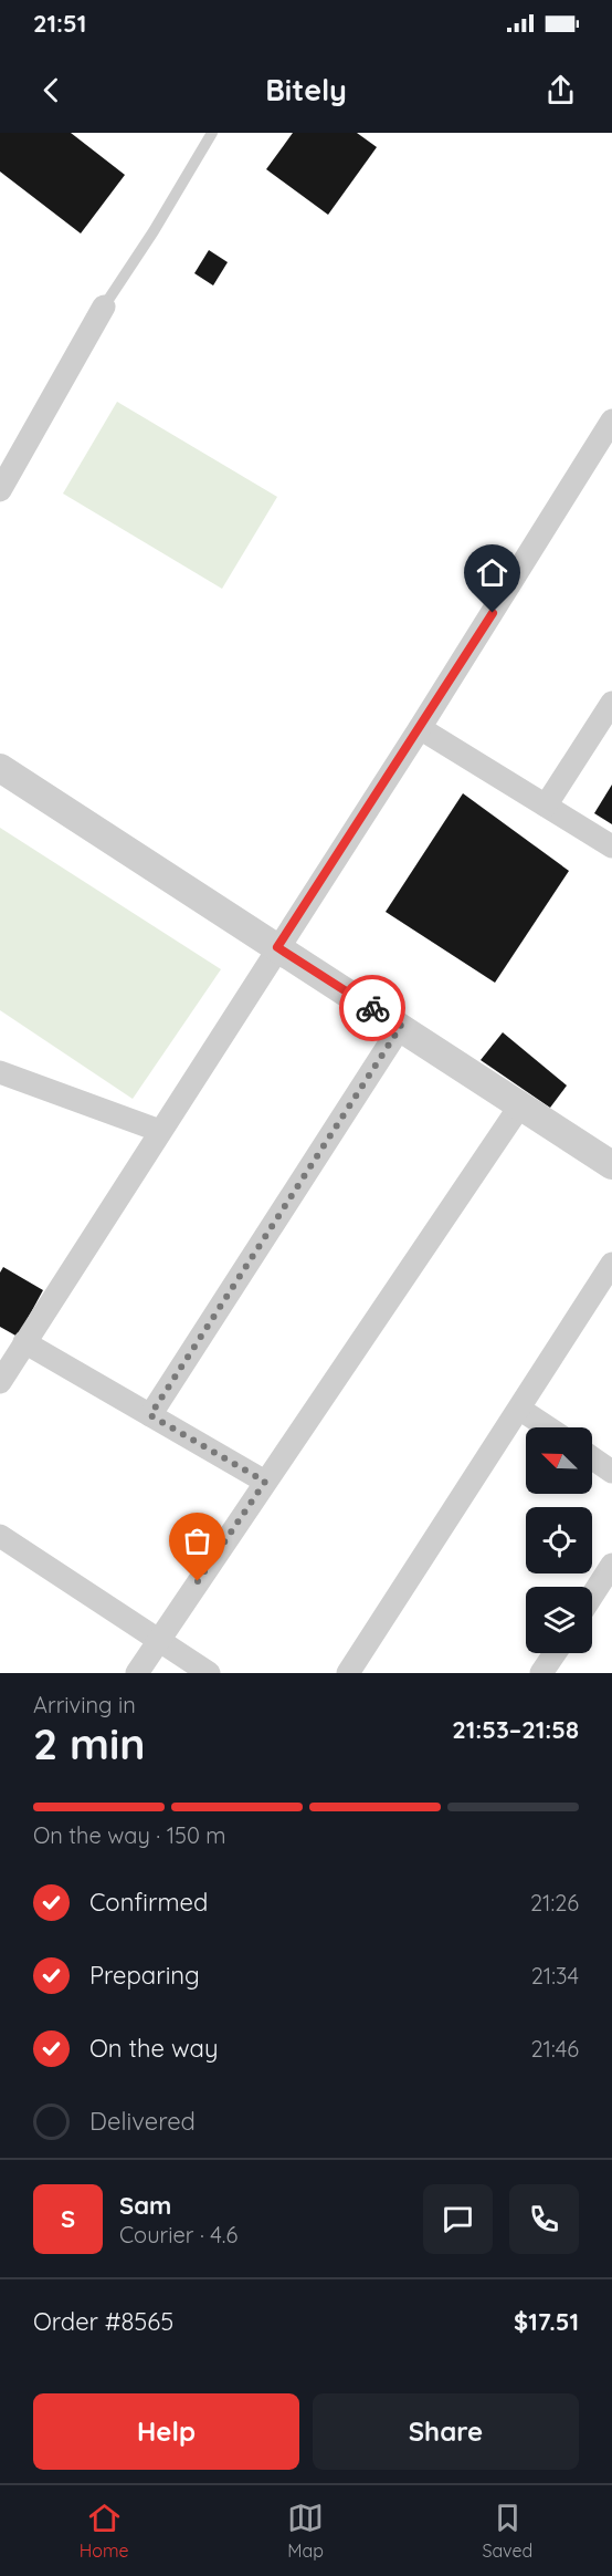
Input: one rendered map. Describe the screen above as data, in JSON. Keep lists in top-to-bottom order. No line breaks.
{"north":"top left","page":{"status":"21:51","header":"Bitely","heading":["2 min","Arriving in","21:53–21:58"],"panel":["Sam","Courier · 4.6","Order #8565","$17.51"],"bar":"On the way · 150 m","list":[["Confirmed","21:26"],["Preparing","21:34"],["On the way","21:46"],"Delivered"],"round":"S","buttons":["Help","Share"],"tabs":["Home","Map","Saved"]}}
